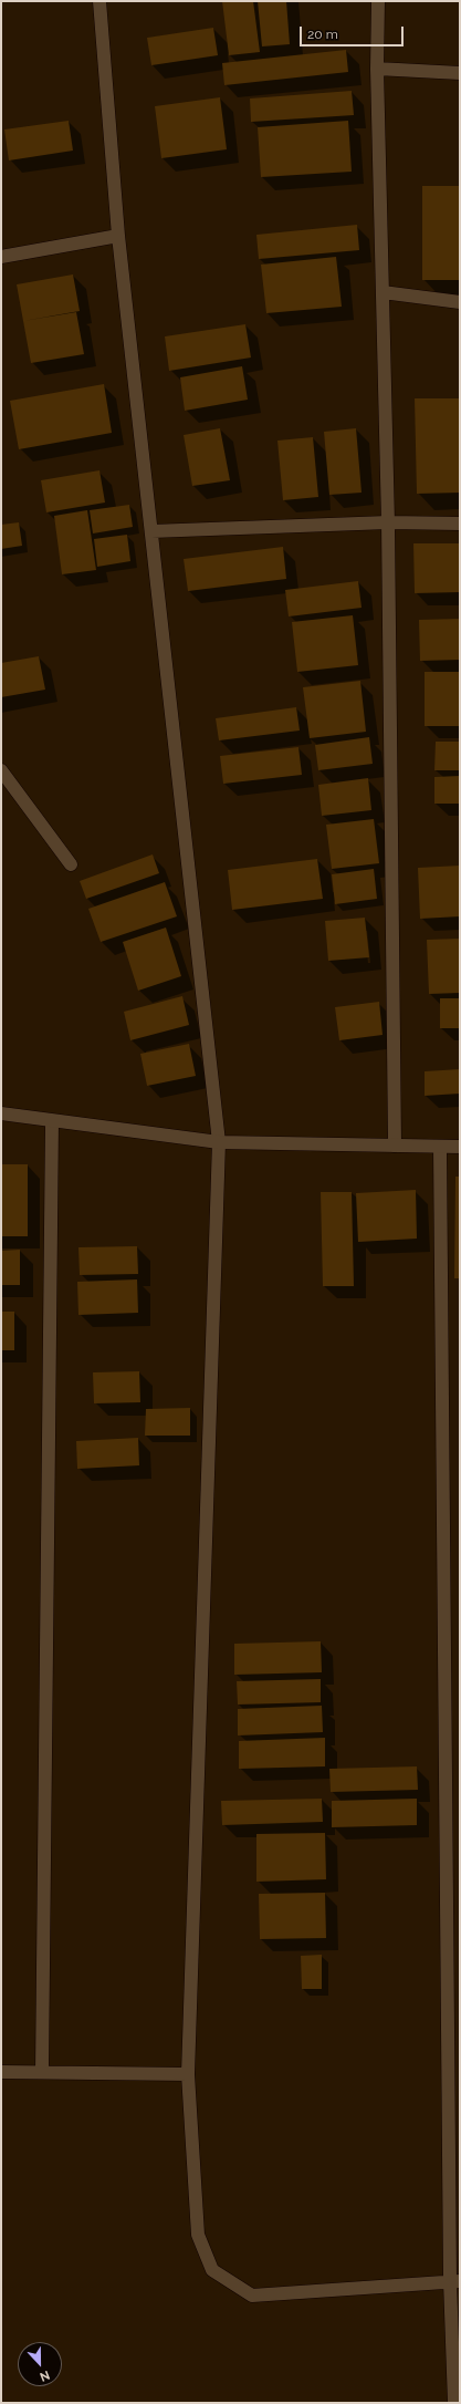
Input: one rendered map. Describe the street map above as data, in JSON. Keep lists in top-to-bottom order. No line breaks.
{"scale_bar":"20 m","north":"bottom"}
